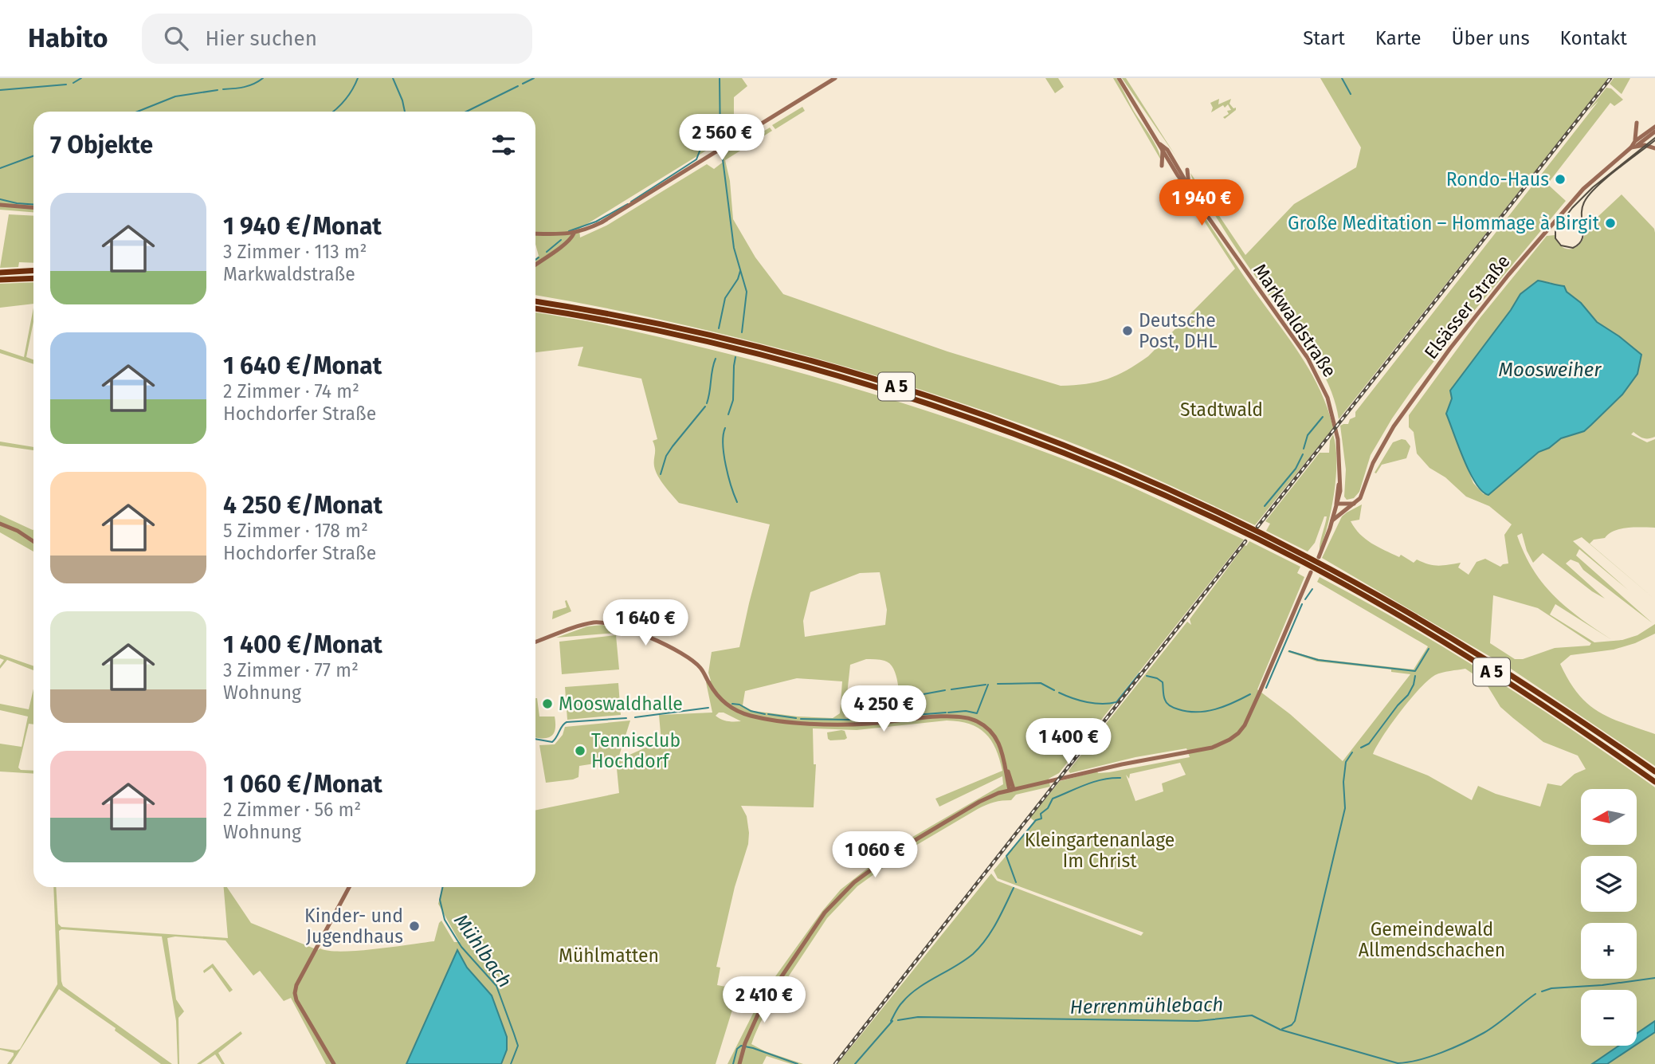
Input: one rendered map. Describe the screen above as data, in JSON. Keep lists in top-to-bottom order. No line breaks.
{"streets":{"highway":["A 5"],"main road":["Elsässer Straße","Markwaldstraße"]},"crossings":[["Elsässer Straße","Markwaldstraße"]],"water":["Moosweiher","Mühlbach","Herrenmühlebach"],"parks":["Stadtwald","Kleingartenanlage Im Christ","Gemeindewald Allmendschachen","Mühlmatten"],"places":["Rondo-Haus","Große Meditation – Hommage à Birgit","Deutsche Post, DHL","Mooswaldhalle","Tennisclub Hochdorf","Kinder- und Jugendhaus"],"north":"left","page":{"header":"Habito","search":"Hier suchen","nav":["Start","Karte","Über uns","Kontakt"],"heading":"7 Objekte","price":["2 560 €","1 940 €","1 640 €","4 250 €","1 400 €","1 060 €","2 410 €"],"list":[{"name":"1 940 €/Monat","note":"3 Zimmer · 113 m² · Markwaldstraße"},{"name":"1 640 €/Monat","note":"2 Zimmer · 74 m² · Hochdorfer Straße"},{"name":"4 250 €/Monat","note":"5 Zimmer · 178 m² · Hochdorfer Straße"},{"name":"1 400 €/Monat","note":"3 Zimmer · 77 m² · Wohnung"},{"name":"1 060 €/Monat","note":"2 Zimmer · 56 m² · Wohnung"}],"map_buttons":["+","−"]}}
